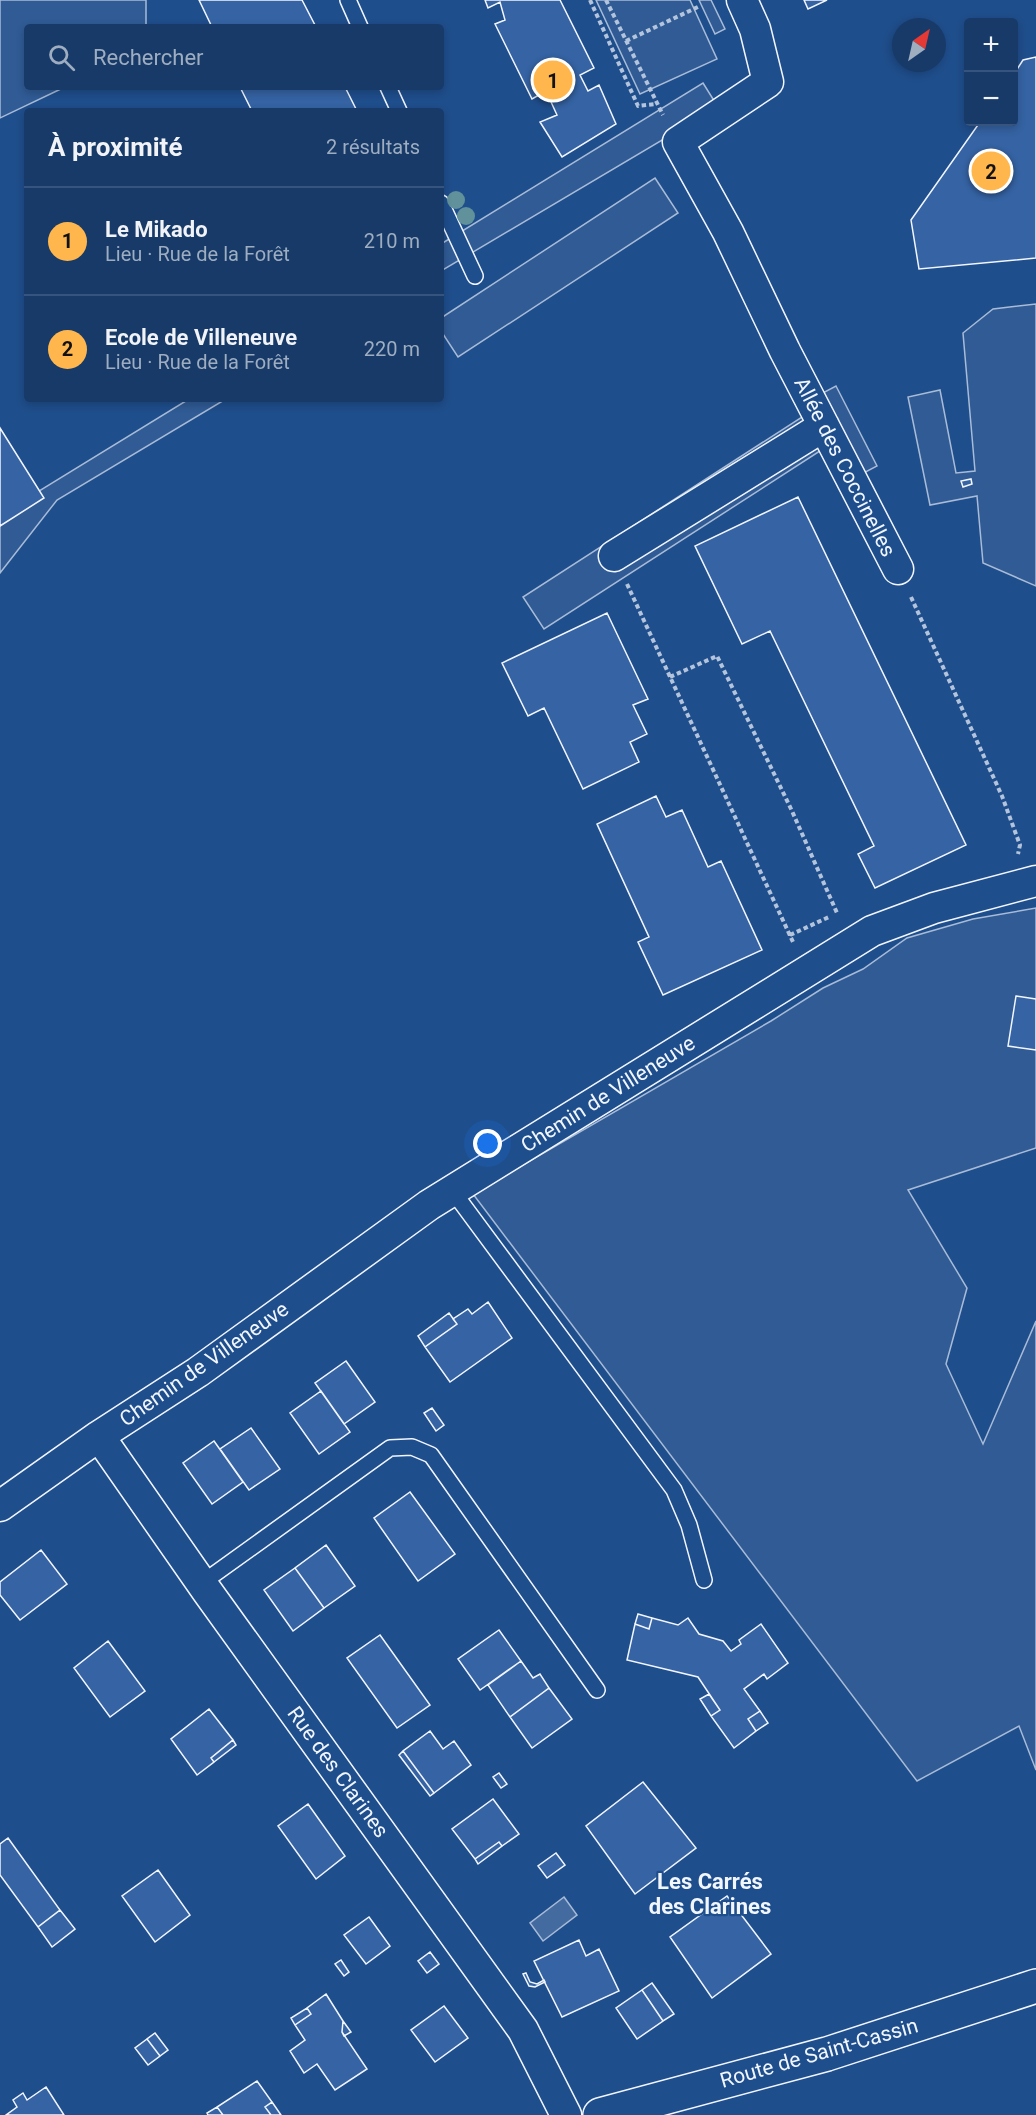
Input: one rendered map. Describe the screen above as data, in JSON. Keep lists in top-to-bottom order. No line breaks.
{"streets":{"street":["Allée des Coccinelles","Chemin de Villeneuve","Rue des Clarines","Route de Saint-Cassin"]},"crossings":[["Allée des Coccinelles","Chemin de Villeneuve"],["Chemin de Villeneuve","Rue des Clarines"]],"districts":["Les Carrés des Clarines"],"north":"top right","page":{"map_buttons":["+","−"],"search":"Rechercher","pins":["1","2"],"heading":["À proximité","2 résultats"],"list":[{"mark":"1","name":"Le Mikado","note":"Lieu · Rue de la Forêt","value":"210 m"},{"mark":"2","name":"Ecole de Villeneuve","note":"Lieu · Rue de la Forêt","value":"220 m"}]}}
